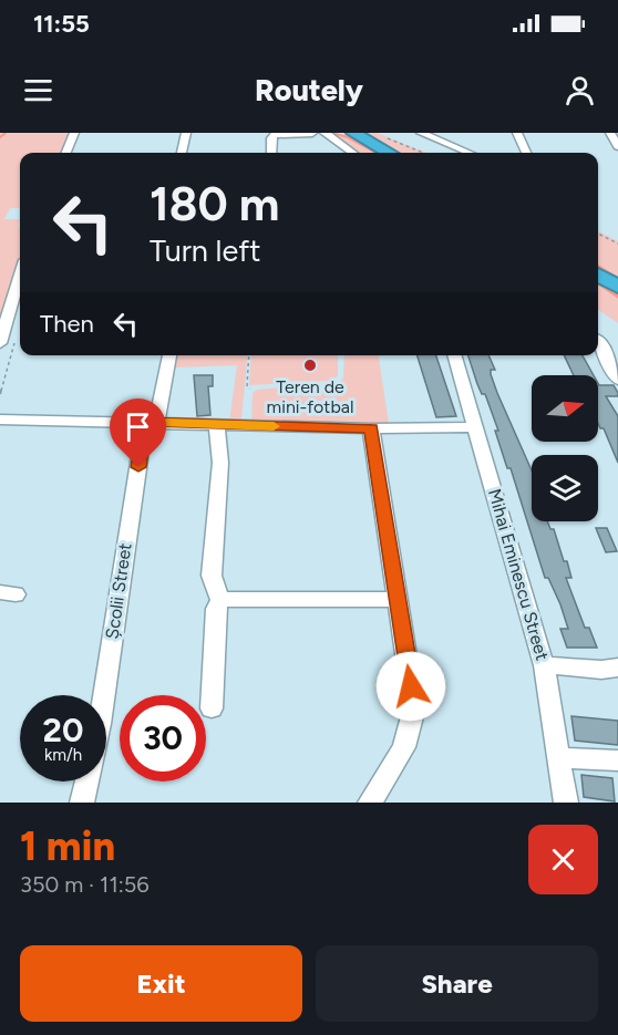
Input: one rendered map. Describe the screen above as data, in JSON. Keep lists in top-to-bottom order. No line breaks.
{"streets":{"street":["Mihai Eminescu Street","Școlii Street"]},"places":["Teren de mini-fotbal"],"north":"right","page":{"status":"11:55","header":"Routely","turn":["180 m","Turn left"],"then":"Then","speed":"20 km/h","limit":"30","heading":["1 min","350 m · 11:56"],"buttons":["Exit","Share"]}}
